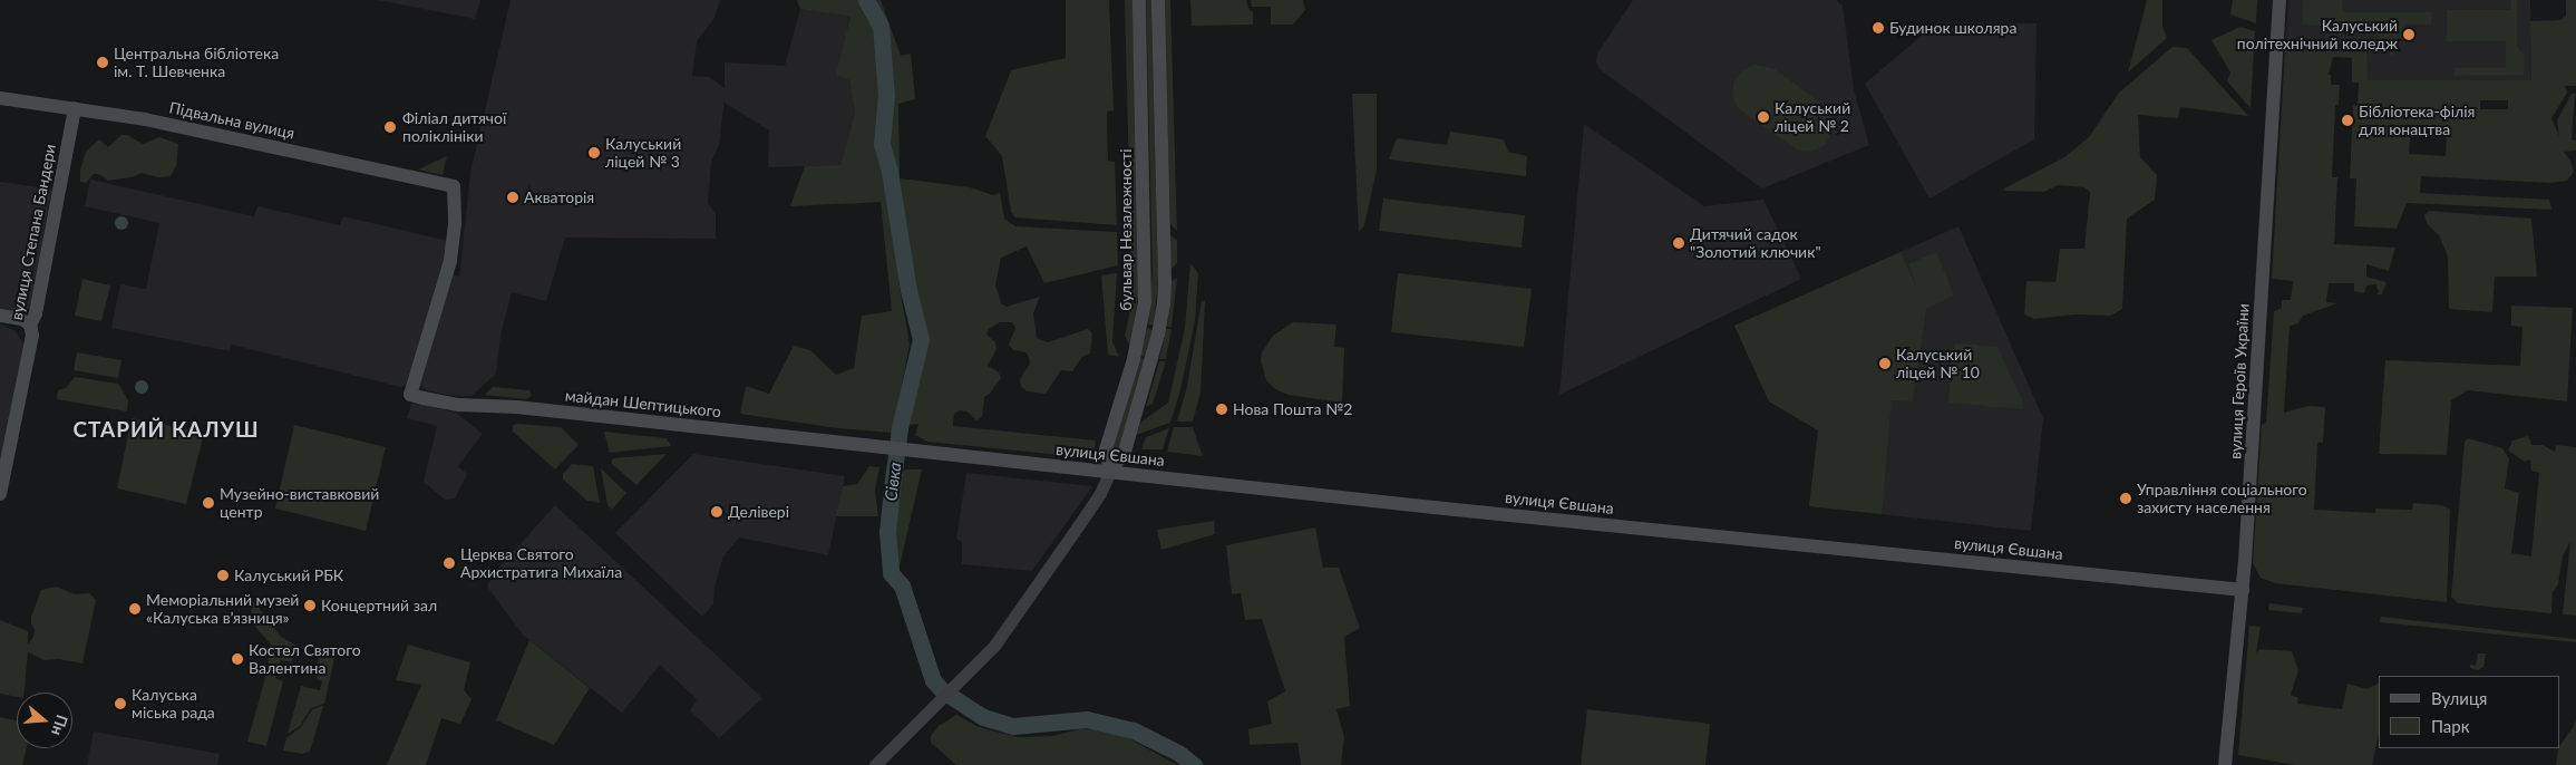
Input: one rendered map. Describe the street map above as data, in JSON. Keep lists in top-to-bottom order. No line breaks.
{"streets":{"main road":["Підвальна вулиця","бульвар Незалежності","вулиця Степана Бандери","вулиця Героїв України","майдан Шептицького","вулиця Євшана"]},"crossings":[["Підвальна вулиця","вулиця Степана Бандери"],["Підвальна вулиця","майдан Шептицького"],["бульвар Незалежності","вулиця Євшана"],["вулиця Героїв України","вулиця Євшана"],["майдан Шептицького","вулиця Євшана"]],"districts":["СТАРИЙ КАЛУШ"],"water":["Сівка"],"places":["Будинок школяра","Калуський політехнічний коледж","Центральна бібліотека ім. Т. Шевченка","Калуський ліцей № 2","Бібліотека-філія для юнацтва","Філіал дитячої поліклініки","Калуський ліцей № 3","Акваторія","Дитячий садок \"Золотий ключик\"","Калуський ліцей № 10","Нова Пошта №2","Управління соціального захисту населення","Музейно-виставковий центр","Делівері","Церква Святого Архистратига Михаїла","Калуський РБК","Концертний зал","Меморіальний музей «Калуська в’язниця»","Костел Святого Валентина","Калуська міська рада"],"legend":["Вулиця","Парк"],"north":"right"}
